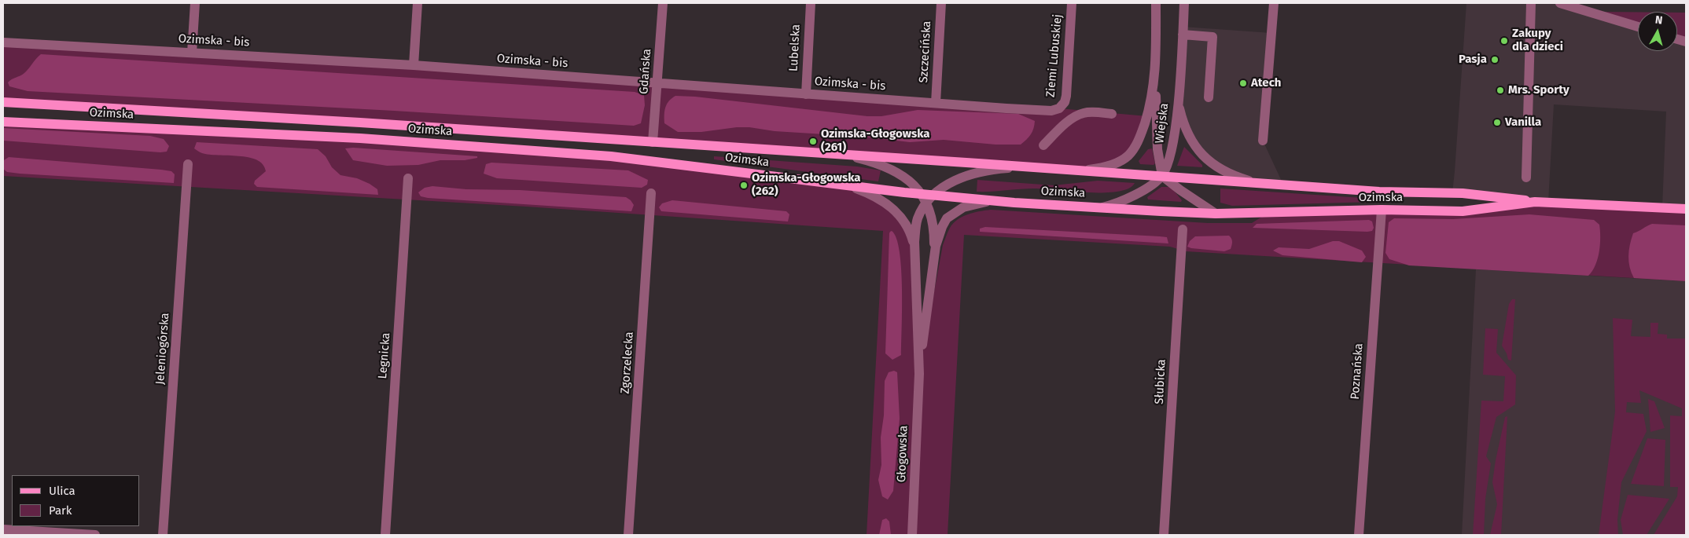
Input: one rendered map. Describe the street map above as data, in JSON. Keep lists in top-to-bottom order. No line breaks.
{"streets":{"main road":["Ozimska"],"street":["Ozimska - bis","Lubelska","Szczecińska","Ziemi Lubuskiej","Gdańska","Wiejska","Jeleniogórska","Legnicka","Zgorzelecka","Poznańska","Słubicka","Głogowska"]},"crossings":[["Ozimska - bis","Lubelska"],["Ozimska - bis","Szczecińska"],["Ozimska - bis","Ziemi Lubuskiej"],["Ozimska - bis","Gdańska"],["Gdańska","Ozimska"],["Ozimska","Wiejska"],["Ozimska","Poznańska"],["Ozimska","Głogowska"]],"places":["Zakupy dla dzieci","Pasja","Atech","Mrs. Sporty","Vanilla","Ozimska-Głogowska (261)","Ozimska-Głogowska (262)"],"legend":["Ulica","Park"],"north":"top"}
